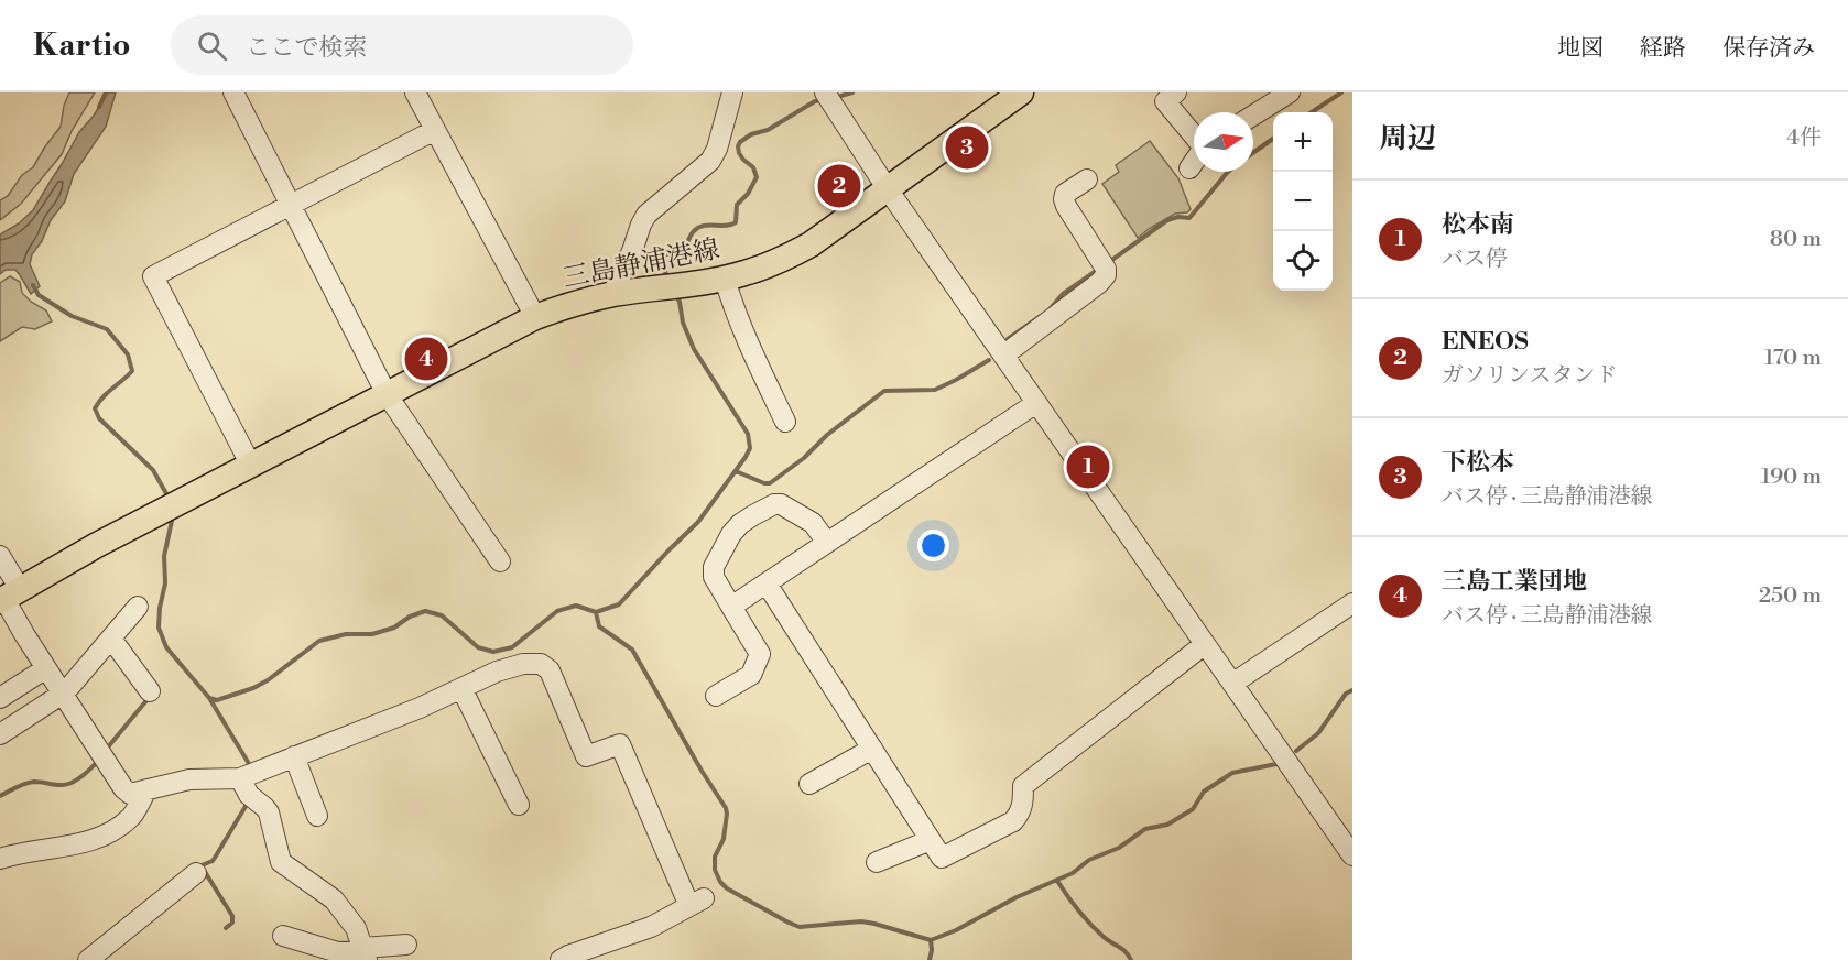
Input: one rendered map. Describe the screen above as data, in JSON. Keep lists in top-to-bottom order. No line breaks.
{"streets":{"main road":["三島静浦港線"]},"north":"right","page":{"header":"Kartio","search":"ここで検索","nav":["地図","経路","保存済み"],"heading":["周辺","4件"],"map_buttons":["+","−"],"pins":["3","2","4","1"],"list":[{"mark":"1","name":"松本南","note":"バス停","value":"80 m"},{"mark":"2","name":"ENEOS","note":"ガソリンスタンド","value":"170 m"},{"mark":"3","name":"下松本","note":"バス停 · 三島静浦港線","value":"190 m"},{"mark":"4","name":"三島工業団地","note":"バス停 · 三島静浦港線","value":"250 m"}]}}
